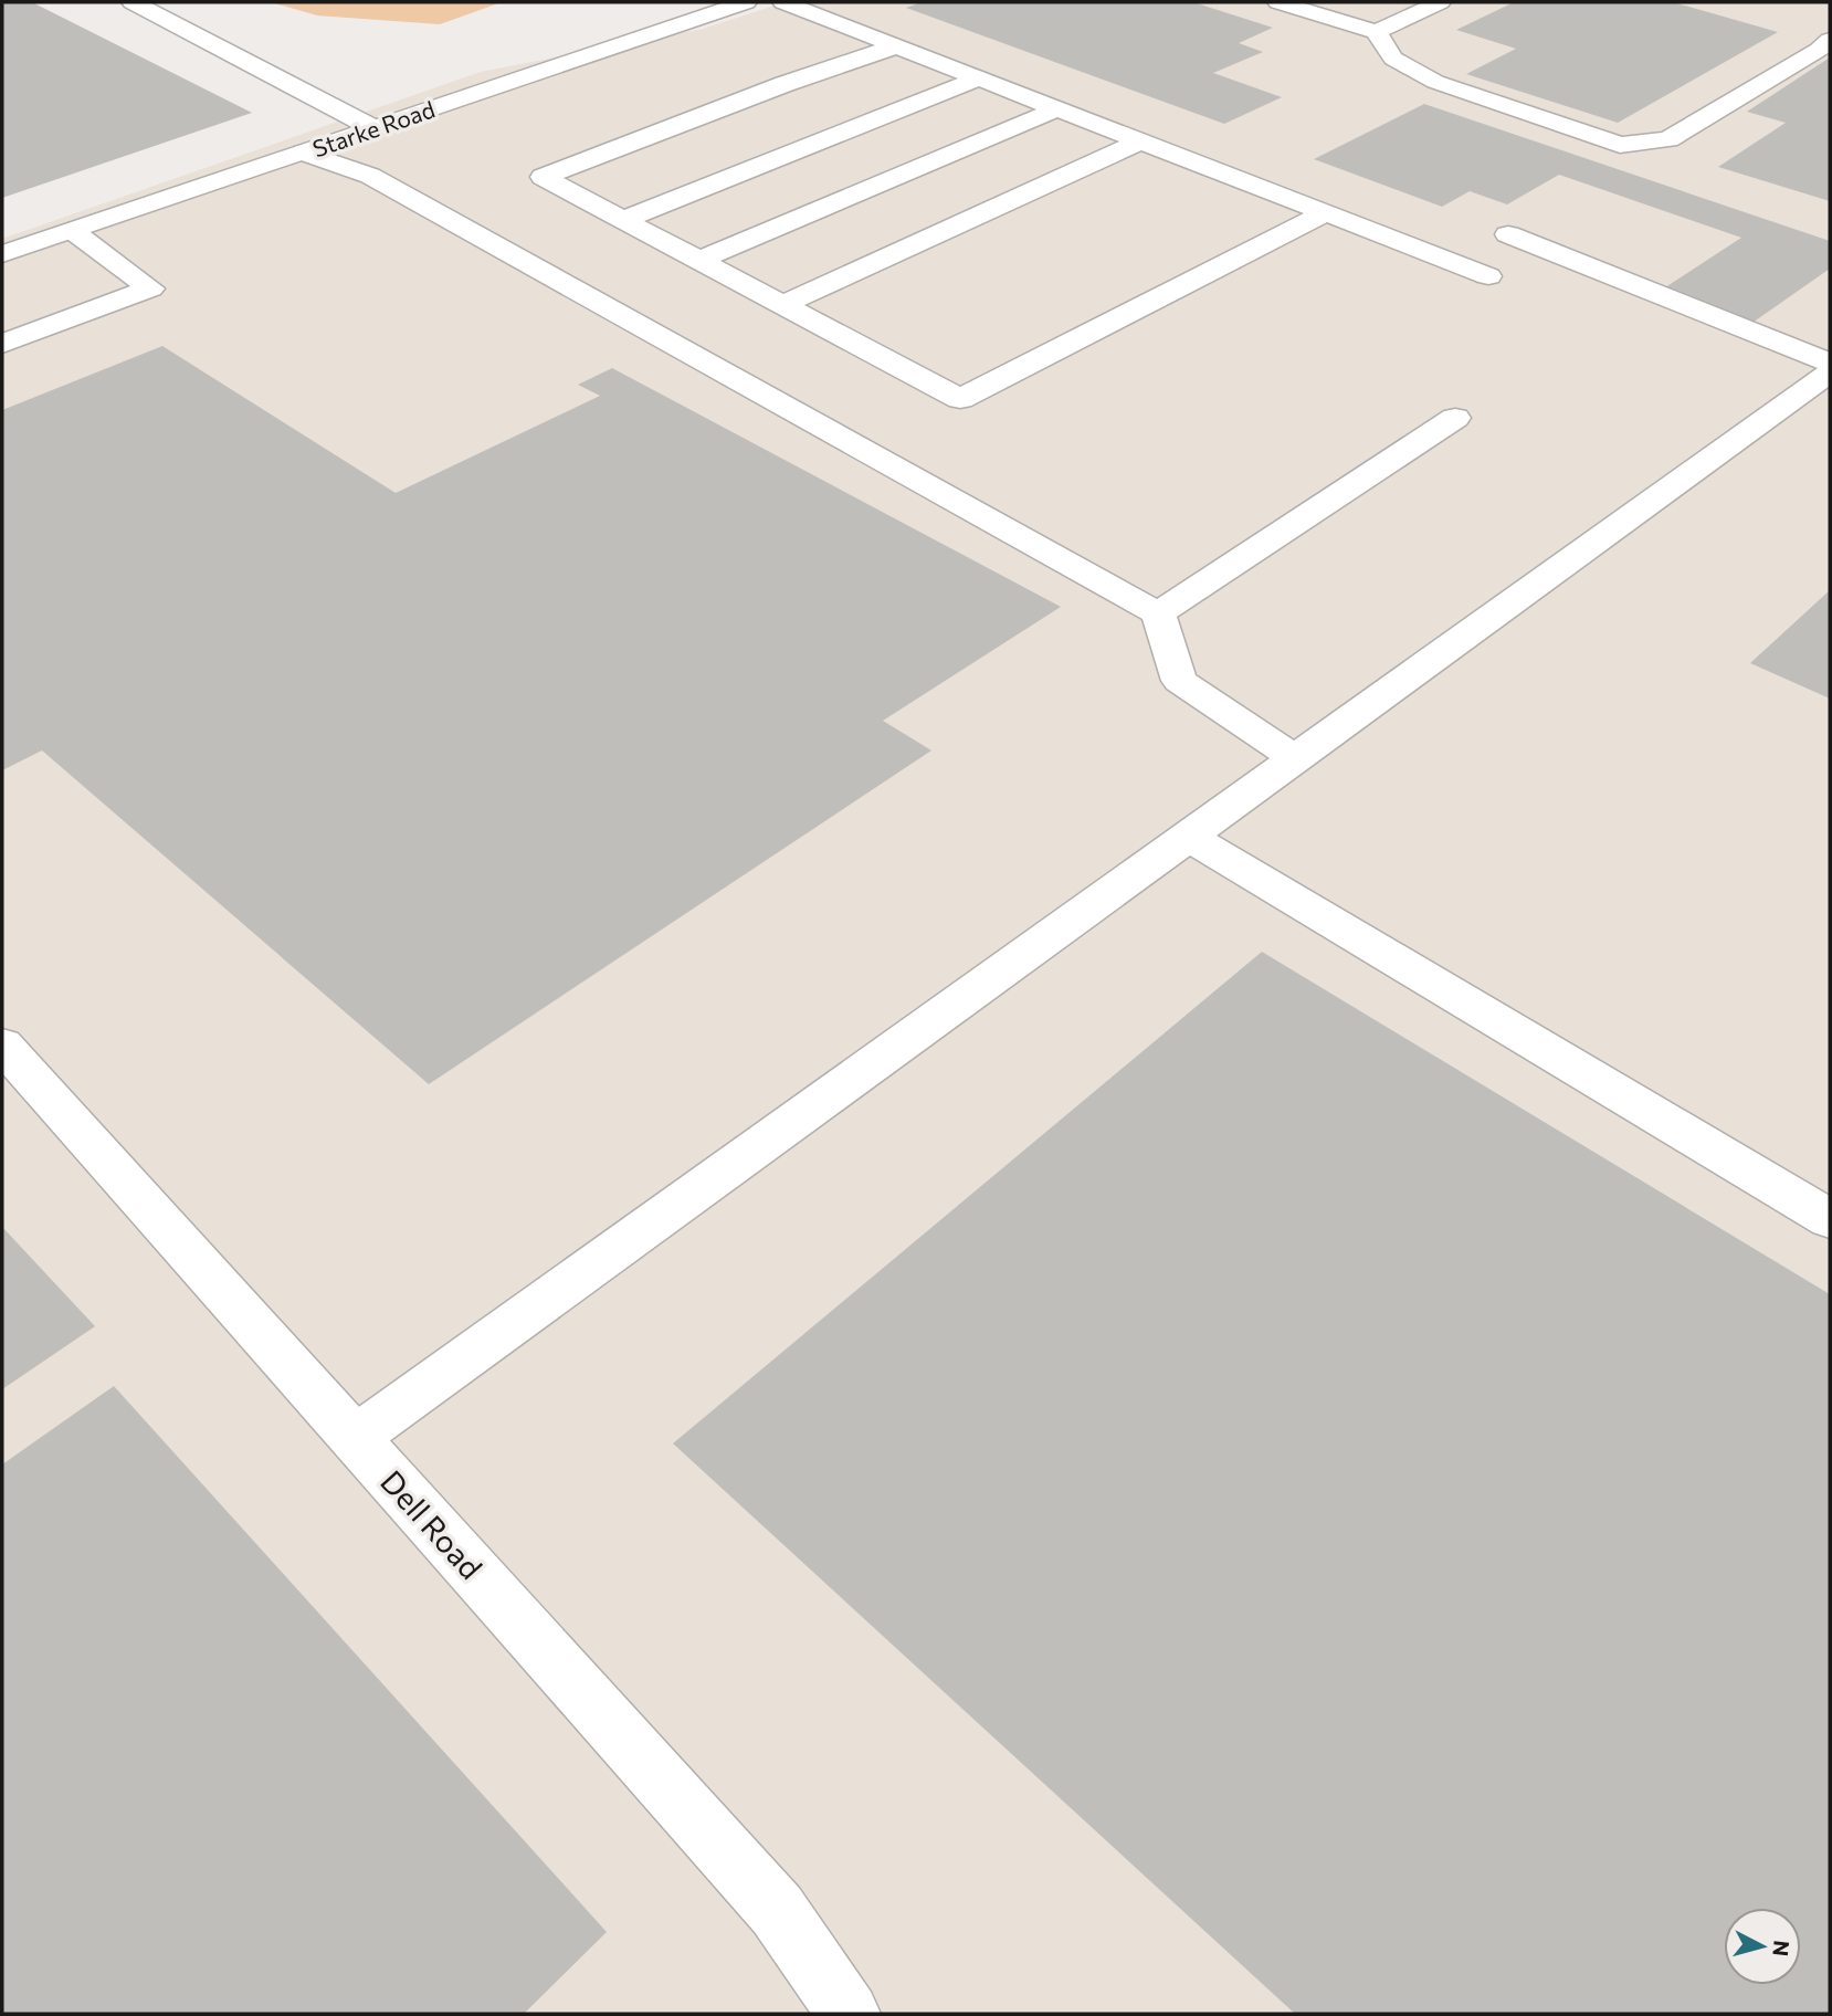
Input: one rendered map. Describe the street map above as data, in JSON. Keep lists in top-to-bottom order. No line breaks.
{"streets":{"street":["Starke Road","Dell Road"]},"north":"right"}
